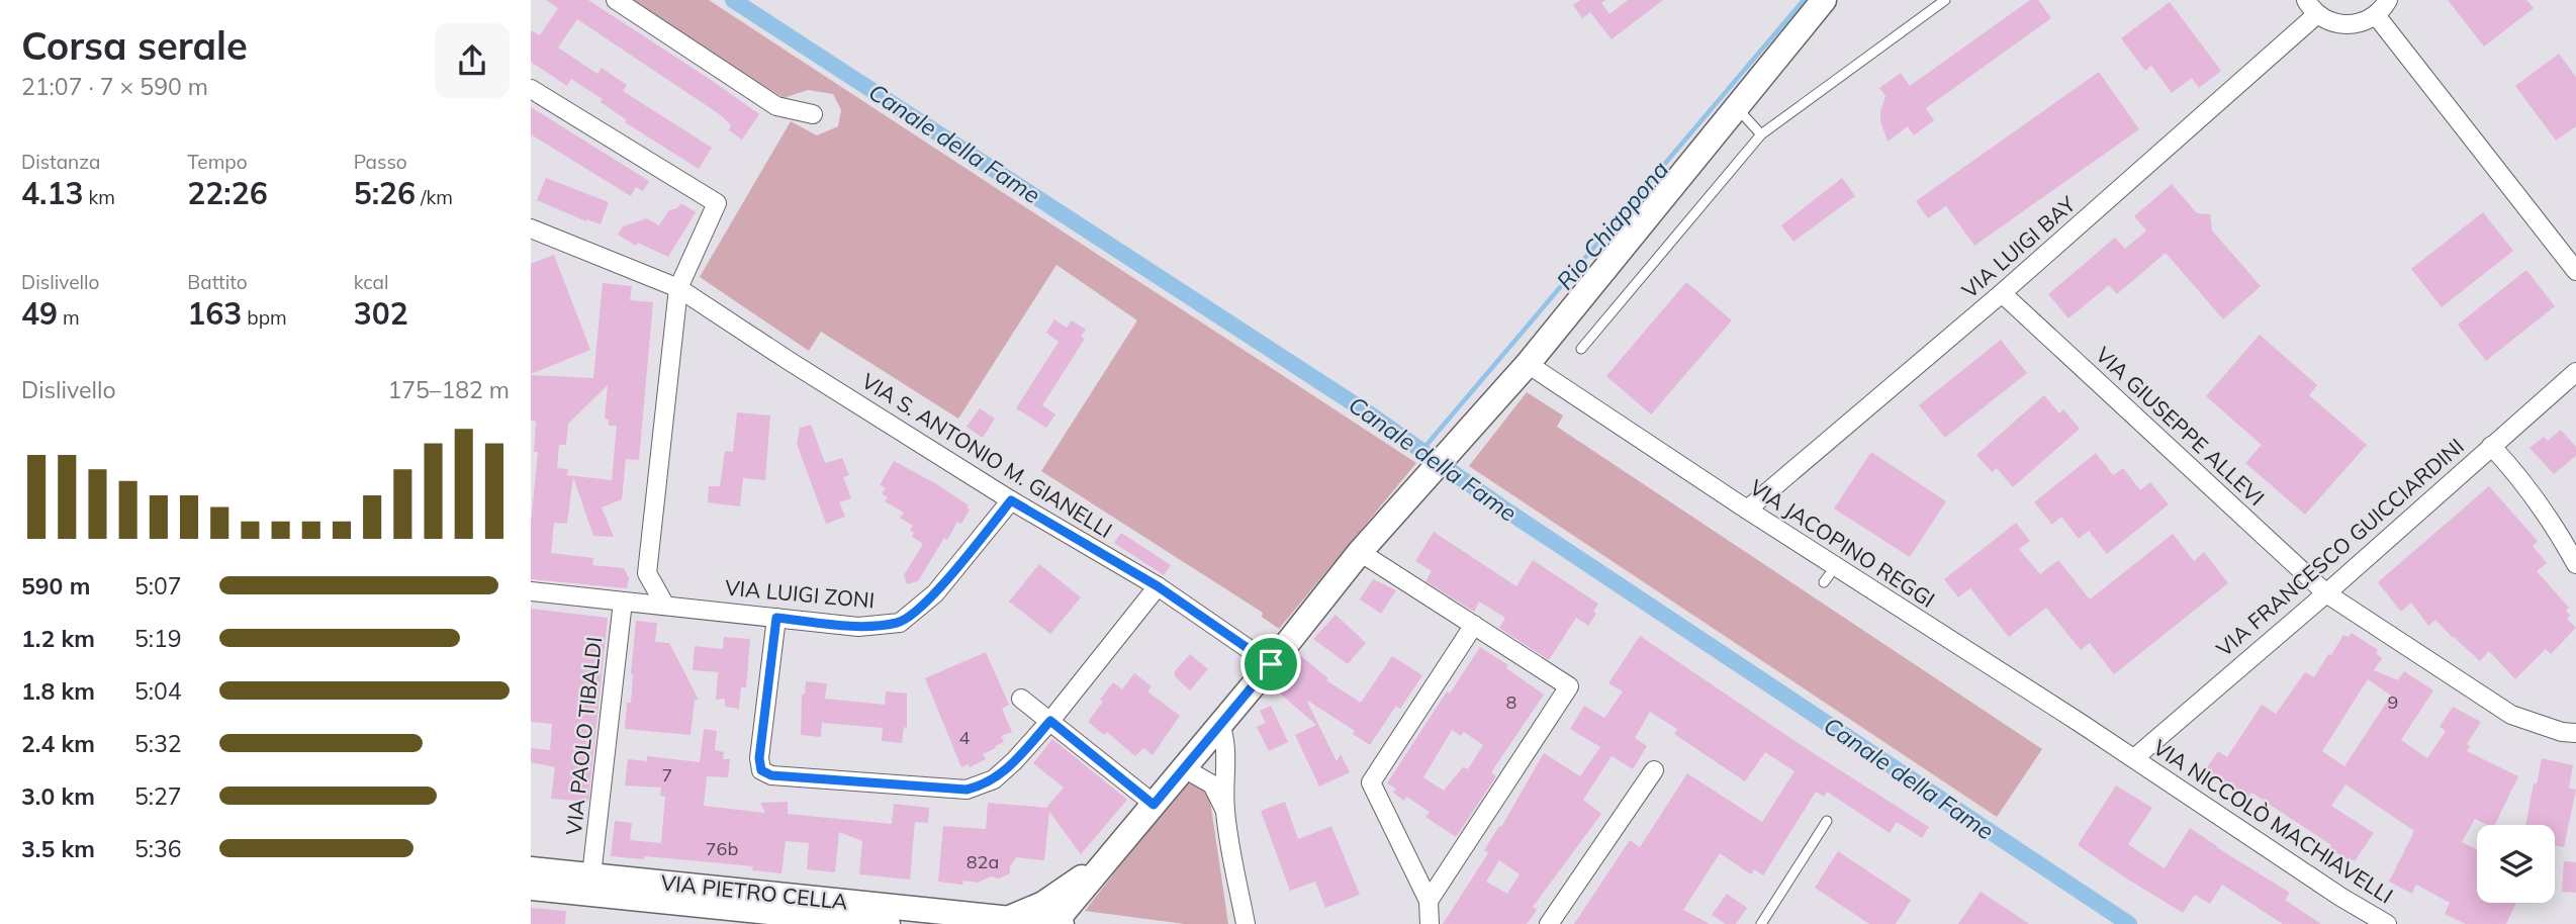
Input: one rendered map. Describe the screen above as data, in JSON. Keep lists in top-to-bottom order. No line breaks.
{"streets":{"street":["VIA LUIGI BAY","VIA GIUSEPPE ALLEVI","VIA S. ANTONIO M. GIANELLI","VIA JACOPINO REGGI","VIA FRANCESCO GUICCIARDINI","VIA LUIGI ZONI","VIA PAOLO TIBALDI","VIA NICCOLÒ MACHIAVELLI","VIA PIETRO CELLA"]},"crossings":[["VIA LUIGI BAY","VIA GIUSEPPE ALLEVI"],["VIA LUIGI BAY","VIA JACOPINO REGGI"],["VIA GIUSEPPE ALLEVI","VIA FRANCESCO GUICCIARDINI"],["VIA S. ANTONIO M. GIANELLI","VIA LUIGI ZONI"],["VIA JACOPINO REGGI","VIA FRANCESCO GUICCIARDINI"],["VIA JACOPINO REGGI","VIA NICCOLÒ MACHIAVELLI"],["VIA FRANCESCO GUICCIARDINI","VIA NICCOLÒ MACHIAVELLI"],["VIA LUIGI ZONI","VIA PAOLO TIBALDI"],["VIA PAOLO TIBALDI","VIA PIETRO CELLA"]],"water":["Canale della Fame","Rio Chiappona"],"house_numbers":["8","9","4","7","76b","82a"],"page":{"heading":["Corsa serale","21:07 · 7 × 590 m"],"stats":[["Distanza","4.13 km"],["Tempo","22:26"],["Passo","5:26 /km"],["Dislivello","49 m"],["Battito","163 bpm"],["kcal","302"]],"chart":["Dislivello","175–182 m"],"list":[{"name":"590 m","note":"5:07"},{"name":"1.2 km","note":"5:19"},{"name":"1.8 km","note":"5:04"},{"name":"2.4 km","note":"5:32"},{"name":"3.0 km","note":"5:27"},{"name":"3.5 km","note":"5:36"}]}}
